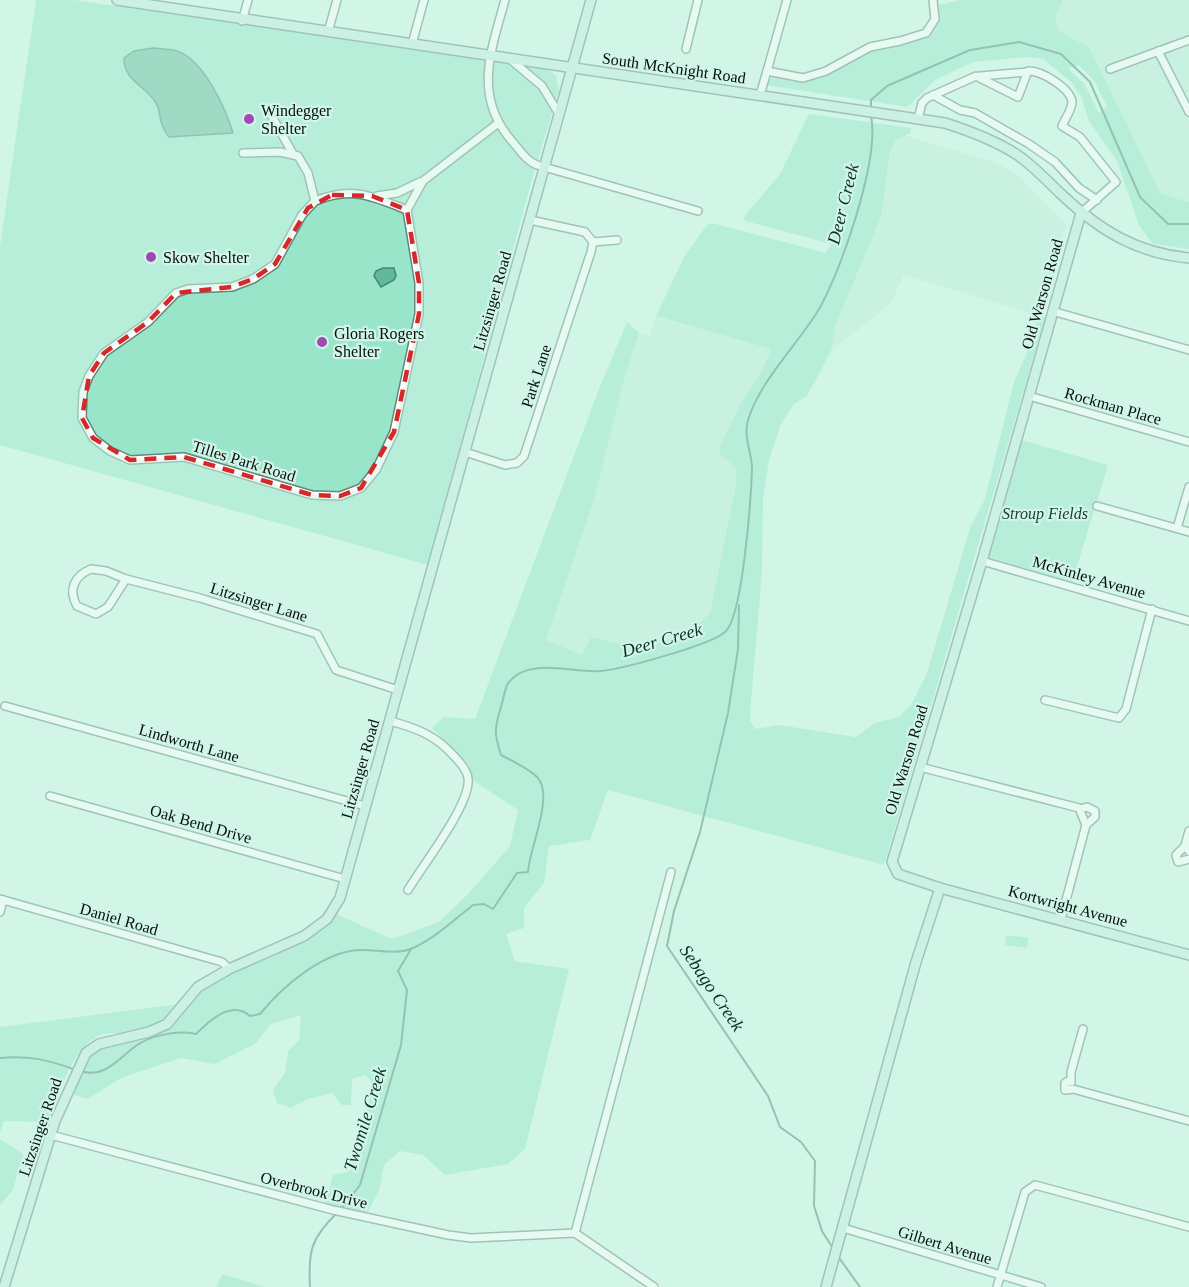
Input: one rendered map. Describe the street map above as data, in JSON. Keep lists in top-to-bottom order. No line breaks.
{"streets":{"street":["South McKnight Road","Old Warson Road","Litzsinger Road","Park Lane","Rockman Place","Tilles Park Road","McKinley Avenue","Litzsinger Lane","Lindworth Lane","Oak Bend Drive","Kortwright Avenue","Daniel Road","Overbrook Drive","Gilbert Avenue"]},"crossings":[["South McKnight Road","Old Warson Road"],["South McKnight Road","Litzsinger Road"],["Old Warson Road","Rockman Place"],["Old Warson Road","McKinley Avenue"],["Old Warson Road","Kortwright Avenue"],["Litzsinger Road","Park Lane"],["Litzsinger Road","Litzsinger Lane"],["Litzsinger Road","Lindworth Lane"],["Litzsinger Road","Oak Bend Drive"],["Litzsinger Road","Daniel Road"],["Litzsinger Road","Overbrook Drive"]],"water":["Deer Creek","Sebago Creek","Twomile Creek"],"parks":["Stroup Fields"],"places":["Windegger Shelter","Skow Shelter","Gloria Rogers Shelter"]}
